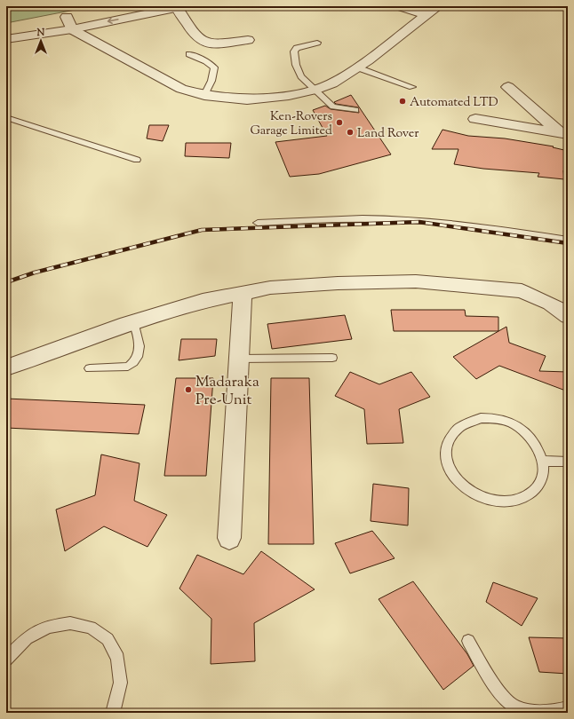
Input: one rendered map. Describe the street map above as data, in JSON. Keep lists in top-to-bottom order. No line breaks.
{"places":["Automated LTD","Ken-Rovers Garage Limited","Land Rover","Madaraka Pre-Unit"],"north":"top"}
